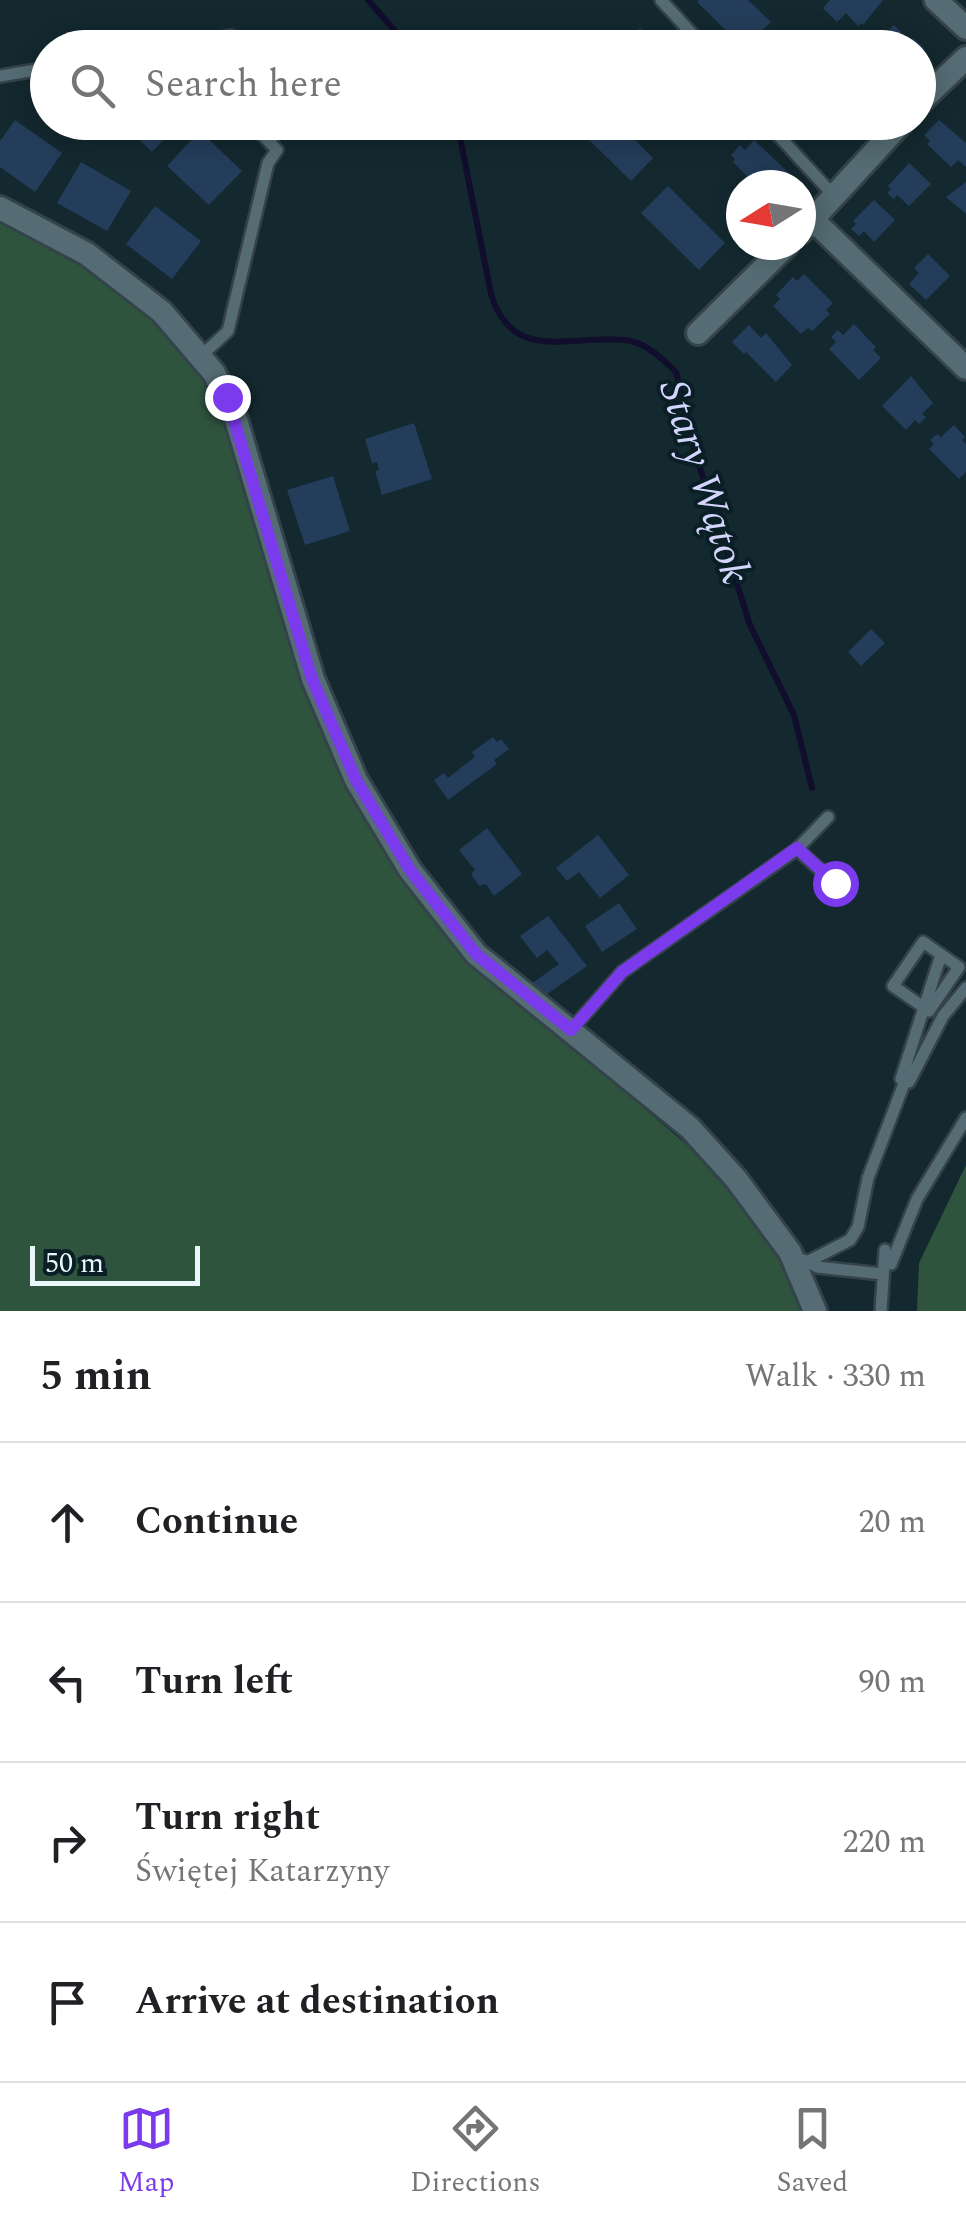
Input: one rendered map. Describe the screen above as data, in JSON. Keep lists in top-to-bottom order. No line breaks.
{"water":["Stary Wątok"],"scale_bar":"50 m","north":"left","page":{"search":"Search here","scale":"50 m","heading":["5 min","Walk · 330 m"],"list":[["Continue","20 m"],["Turn left","90 m"],["Turn right","Świętej Katarzyny","220 m"],"Arrive at destination"],"nav":["Map","Directions","Saved"]}}
